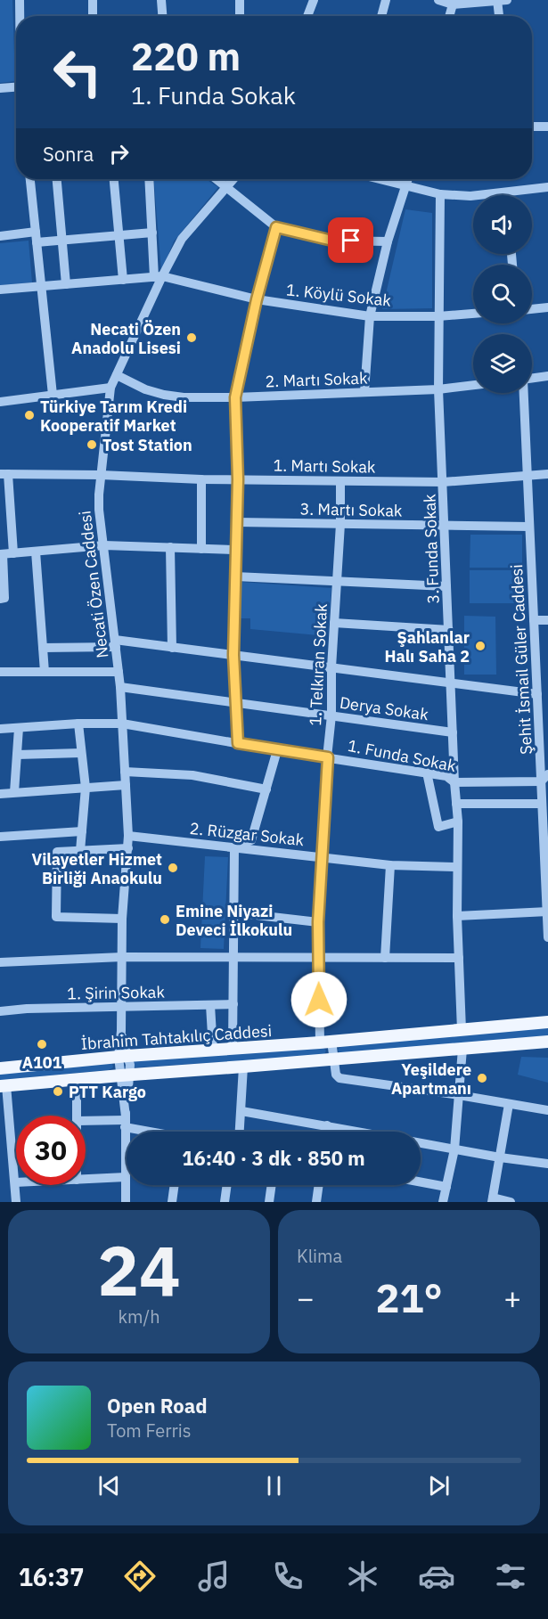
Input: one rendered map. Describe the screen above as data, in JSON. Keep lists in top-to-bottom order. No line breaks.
{"streets":{"main road":["İbrahim Tahtakılıç Caddesi"],"street":["1. Köylü Sokak","2. Martı Sokak","1. Martı Sokak","3. Martı Sokak","3. Funda Sokak","Necati Özen Caddesi","Şehit İsmail Güler Caddesi","1. Telkıran Sokak","Derya Sokak","1. Funda Sokak","2. Rüzgar Sokak","1. Şirin Sokak"]},"crossings":[["1. Köylü Sokak","3. Funda Sokak"],["1. Köylü Sokak","Necati Özen Caddesi"],["2. Martı Sokak","3. Funda Sokak"],["2. Martı Sokak","Necati Özen Caddesi"],["1. Martı Sokak","3. Funda Sokak"],["1. Martı Sokak","Necati Özen Caddesi"],["1. Martı Sokak","Şehit İsmail Güler Caddesi"],["1. Martı Sokak","1. Telkıran Sokak"],["3. Martı Sokak","3. Funda Sokak"],["3. Martı Sokak","Şehit İsmail Güler Caddesi"],["3. Martı Sokak","1. Telkıran Sokak"],["3. Funda Sokak","Derya Sokak"],["3. Funda Sokak","1. Funda Sokak"],["3. Funda Sokak","2. Rüzgar Sokak"],["3. Funda Sokak","İbrahim Tahtakılıç Caddesi"],["Necati Özen Caddesi","Derya Sokak"],["Necati Özen Caddesi","1. Funda Sokak"],["Necati Özen Caddesi","2. Rüzgar Sokak"],["Necati Özen Caddesi","1. Şirin Sokak"],["Necati Özen Caddesi","İbrahim Tahtakılıç Caddesi"],["Şehit İsmail Güler Caddesi","1. Funda Sokak"],["1. Telkıran Sokak","Derya Sokak"],["1. Telkıran Sokak","1. Funda Sokak"],["1. Telkıran Sokak","2. Rüzgar Sokak"],["1. Telkıran Sokak","İbrahim Tahtakılıç Caddesi"]],"places":["Necati Özen Anadolu Lisesi","Türkiye Tarım Kredi Kooperatif Market","Tost Station","Şahlanlar Halı Saha 2","Vilayetler Hizmet Birliği Anaokulu","Emine Niyazi Deveci İlkokulu","A101","Yeşildere Apartmanı","PTT Kargo"],"page":{"turn":["220 m","1. Funda Sokak"],"then":"Sonra","limit":"30","trip":"16:40 · 3 dk · 850 m","tile":[["24","km/h"],"Klima"],"heat":["−","21°","+"],"song":["Open Road","Tom Ferris"],"tabs":"16:37"}}
